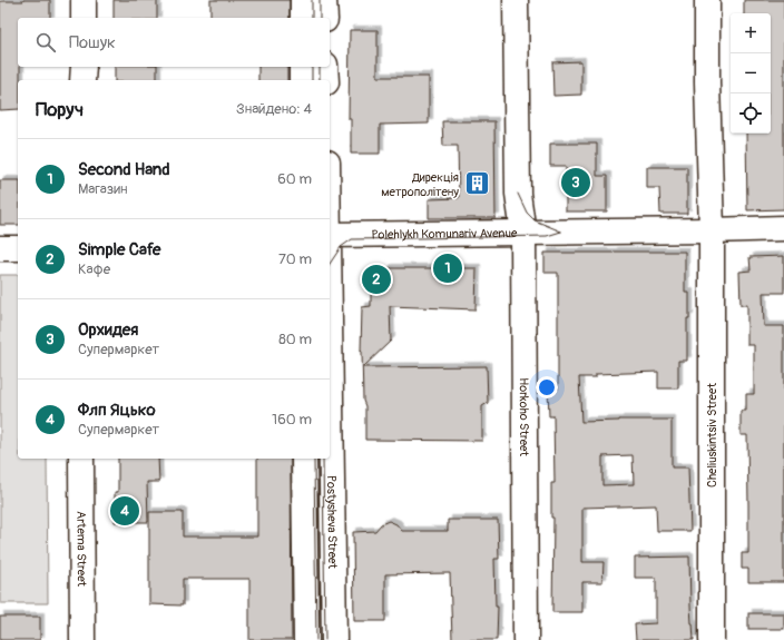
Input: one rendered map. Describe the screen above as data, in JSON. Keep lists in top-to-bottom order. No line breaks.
{"streets":{"street":["Polehlykh Komunariv Avenue","Horkoho Street","Cheliuskintsiv Street","Postysheva Street","Artema Street"]},"crossings":[["Polehlykh Komunariv Avenue","Horkoho Street"],["Polehlykh Komunariv Avenue","Cheliuskintsiv Street"]],"places":{"building":["Дирекція метрополітену"]},"page":{"map_buttons":["+","−"],"search":"Пошук","heading":["Поруч","Знайдено: 4"],"list":[{"mark":"1","name":"Second Hand","note":"Магазин","value":"60 m"},{"mark":"2","name":"Simple Cafe","note":"Кафе","value":"70 m"},{"mark":"3","name":"Орхидея","note":"Супермаркет","value":"80 m"},{"mark":"4","name":"Флп Яцько","note":"Супермаркет","value":"160 m"}],"pins":["3","1","2","4"]}}
